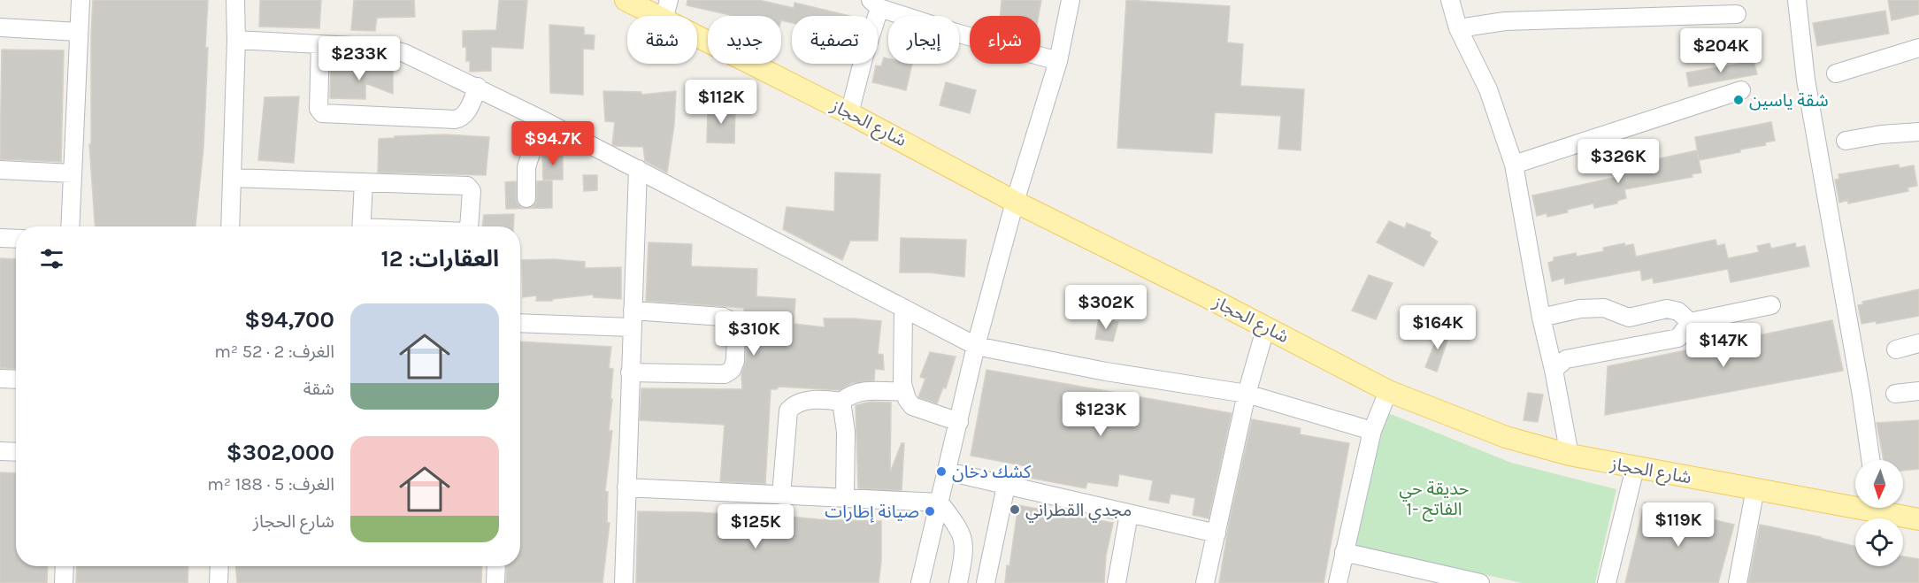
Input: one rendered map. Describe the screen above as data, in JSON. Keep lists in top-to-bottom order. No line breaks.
{"streets":{"main road":["شارع الحجاز"]},"parks":["حديقة حي الفاتح -1"],"places":["شقة ياسين","كشك دخان","مجدي القطراني","صيانة إطارات"],"north":"bottom","page":{"chip":["شراء","إيجار","تصفية","جديد","شقة"],"price":["$204K","$233K","$112K","$94.7K","$326K","$302K","$164K","$310K","$147K","$123K","$119K","$125K"],"heading":"العقارات: 12","list":[{"name":"$94,700","note":"الغرف: 2 · 52 m² · شقة"},{"name":"$302,000","note":"الغرف: 5 · 188 m² · شارع الحجاز"}]}}
